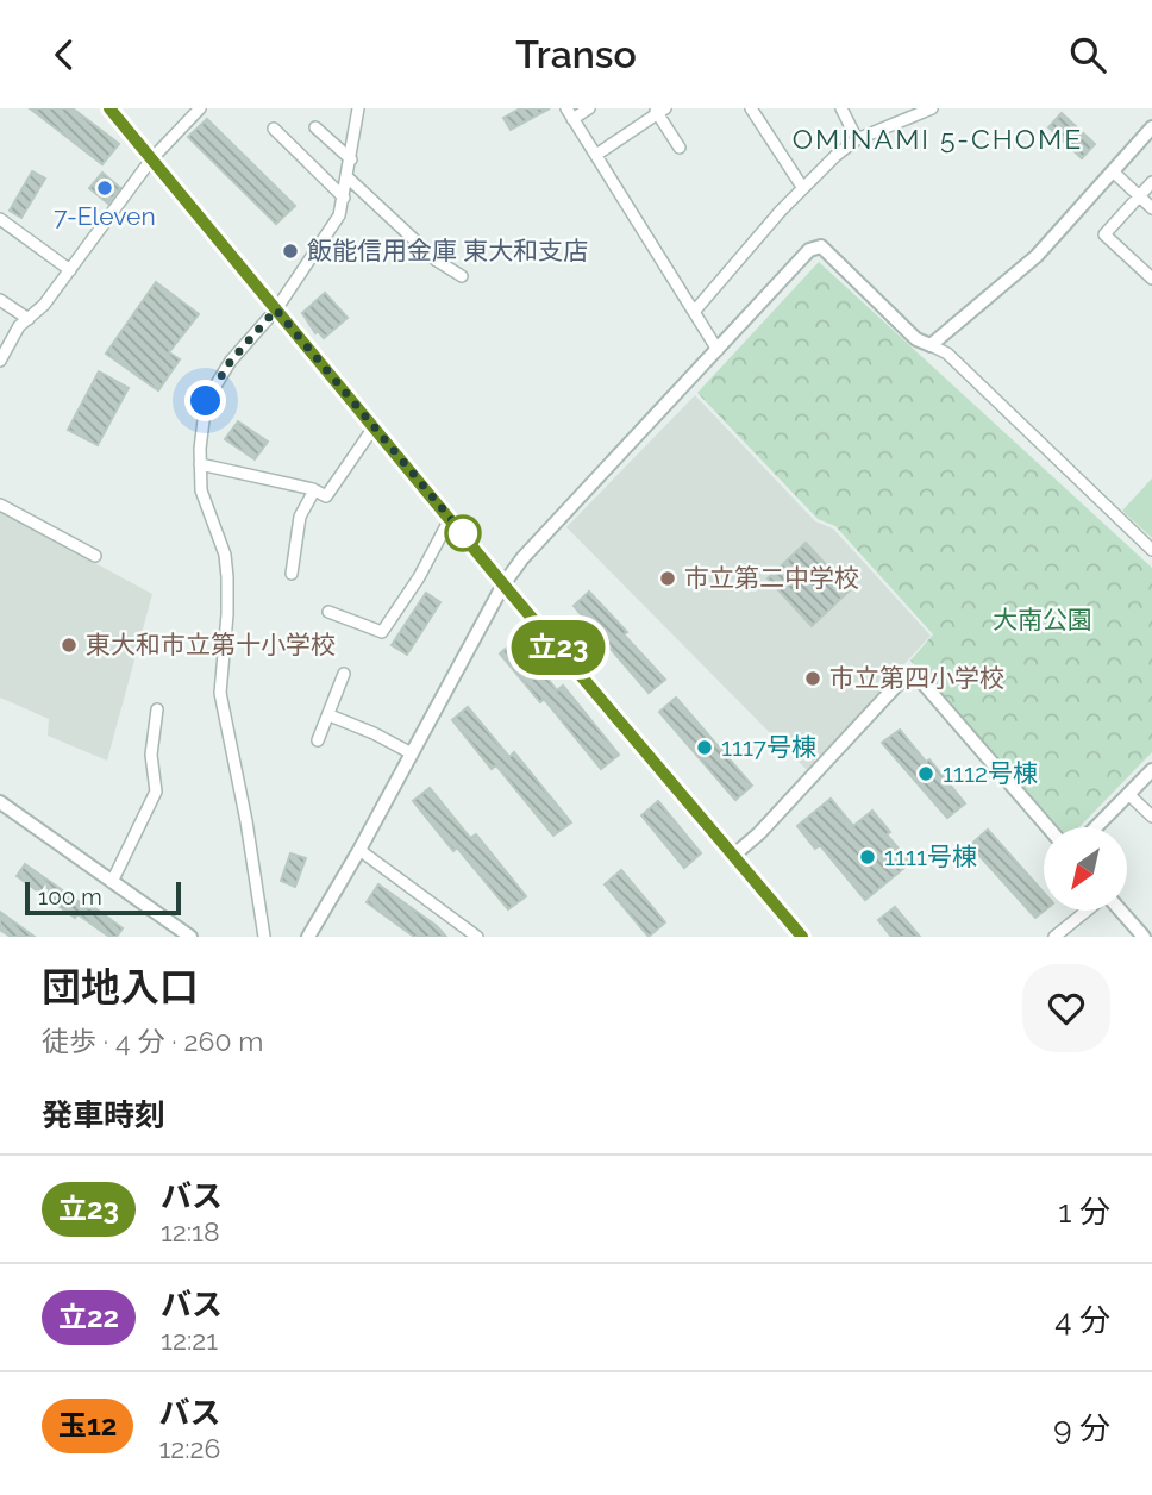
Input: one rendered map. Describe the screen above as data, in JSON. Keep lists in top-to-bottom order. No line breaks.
{"districts":["OMINAMI 5-CHOME"],"parks":["大南公園"],"places":["7-Eleven","飯能信用金庫 東大和支店","市立第二中学校","東大和市立第十小学校","市立第四小学校","1117号棟","1112号棟","1111号棟"],"lines":["bus line 立23"],"scale_bar":"100 m","north":"bottom left","page":{"header":"Transo","on_map":"立23","scale":"100 m","heading":[["団地入口","徒歩 · 4 分 · 260 m"],"発車時刻"],"list":[{"mark":"立23","name":"バス","note":"12:18","value":"1 分"},{"mark":"立22","name":"バス","note":"12:21","value":"4 分"},{"mark":"玉12","name":"バス","note":"12:26","value":"9 分"}]}}
